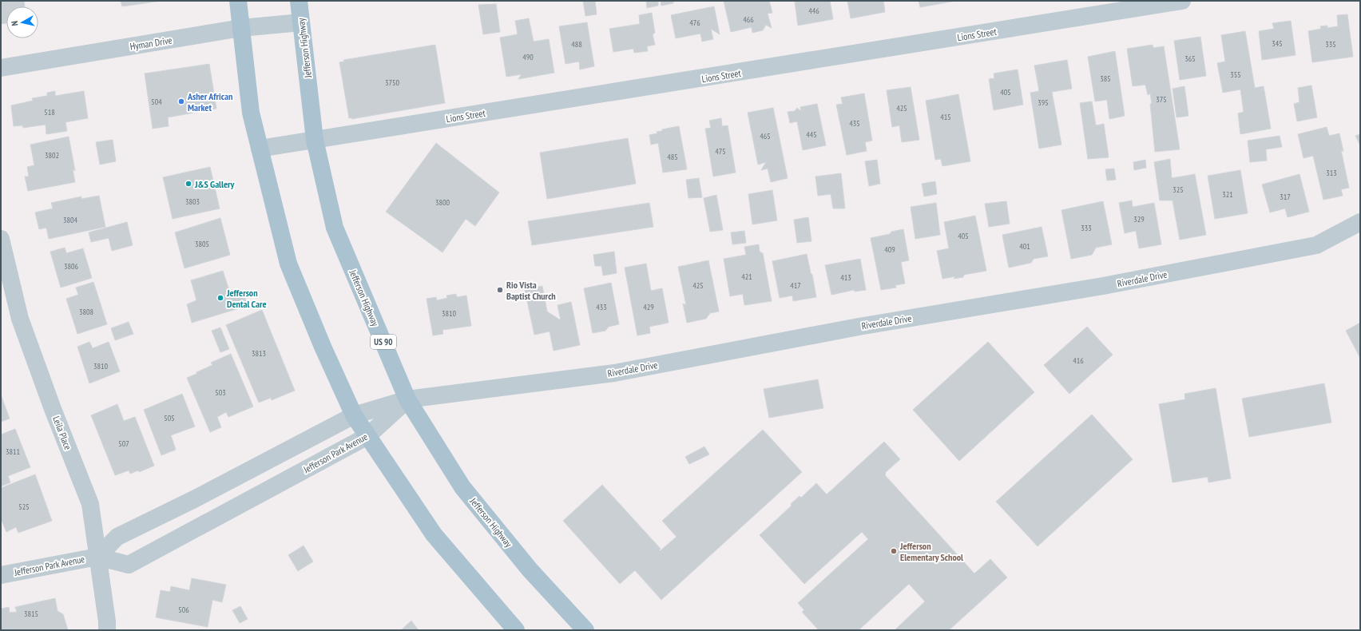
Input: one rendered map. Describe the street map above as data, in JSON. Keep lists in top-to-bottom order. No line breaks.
{"streets":{"main road":["Jefferson Highway","US 90"],"street":["Lions Street","Hyman Drive","Riverdale Drive","Leila Place","Jefferson Park Avenue"]},"crossings":[["Lions Street","Jefferson Highway"],["Hyman Drive","Jefferson Highway"],["Jefferson Highway","Riverdale Drive"],["Jefferson Highway","Jefferson Park Avenue"],["Riverdale Drive","Jefferson Park Avenue"],["Leila Place","Jefferson Park Avenue"]],"places":["Asher African Market","J&S Gallery","Rio Vista Baptist Church","Jefferson Dental Care","Jefferson Elementary School"],"house_numbers":["446","466","476","345","488","335","490","365","355","385","3750","405","375","504","395","425","518","415","435","445","465","475","3802","485","313","325","321","317","3803","3800","329","3804","333","405","3805","401","409","3806","421","413","425","417","433","429","3808","3810","3813","416","3810","503","505","507","3811","525","506","3815"],"north":"left"}
